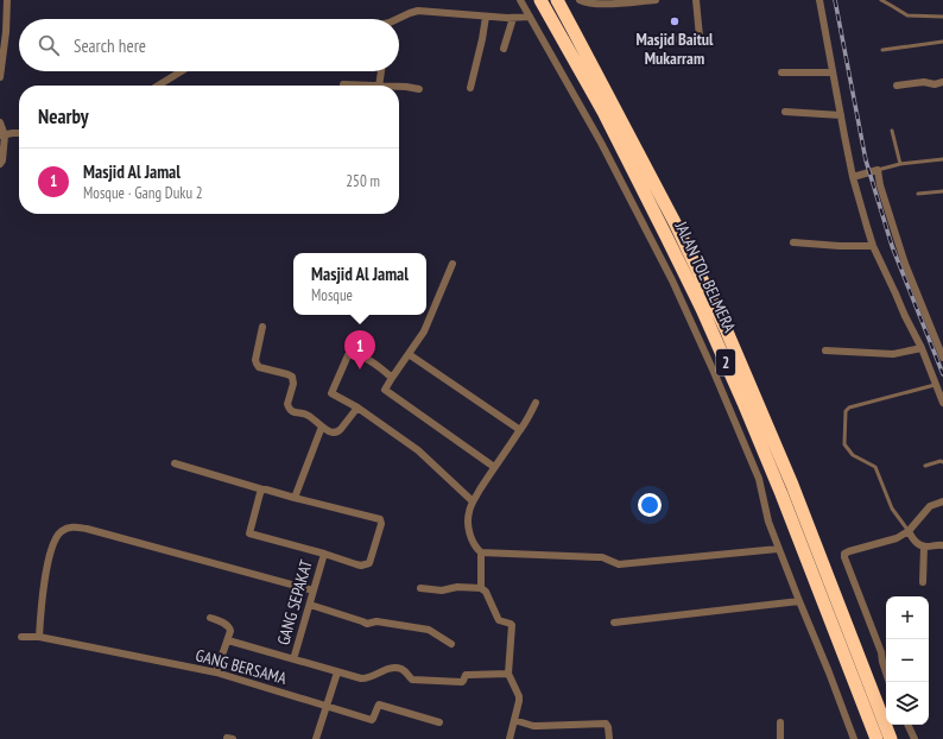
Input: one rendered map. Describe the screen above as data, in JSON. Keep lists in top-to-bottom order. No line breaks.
{"streets":{"highway":["JALAN TOL BELMERA","2"],"street":["GANG SEPAKAT","GANG BERSAMA"]},"places":["Masjid Baitul Mukarram"],"page":{"search":"Search here","heading":"Nearby","list":[{"mark":"1","name":"Masjid Al Jamal","note":"Mosque · Gang Duku 2","value":"250 m"}],"popup":["Masjid Al Jamal","Mosque"],"pins":"1","map_buttons":["+","−"]}}
